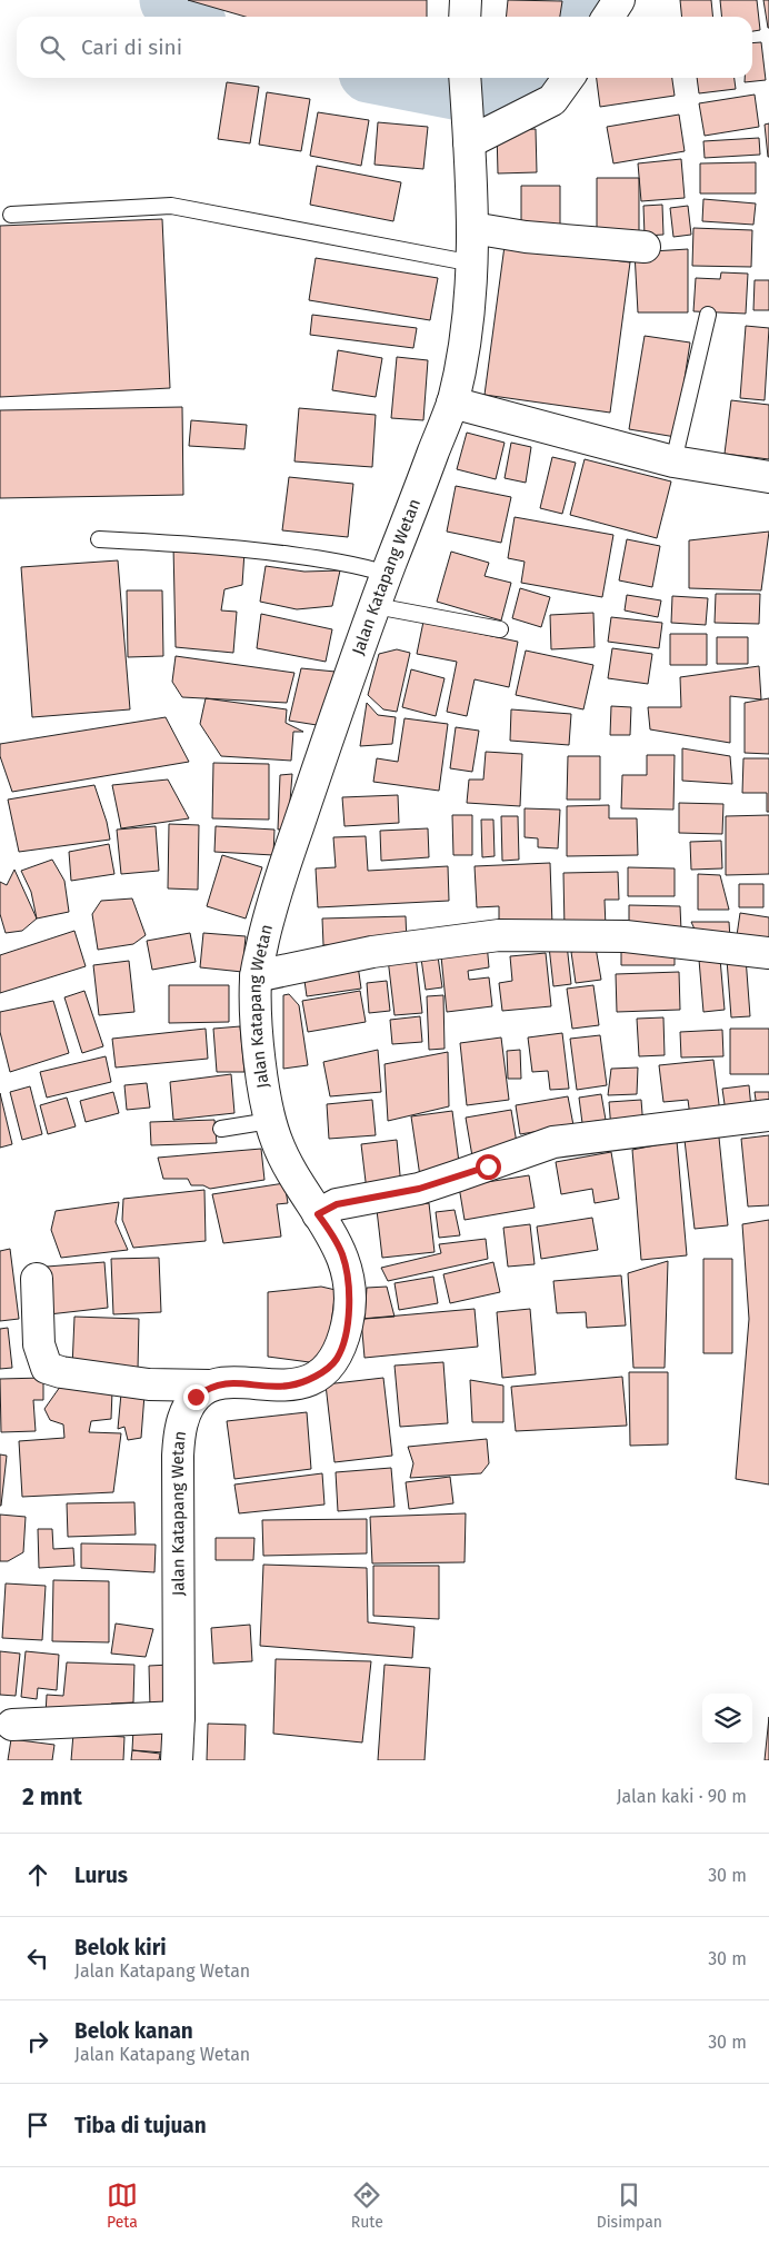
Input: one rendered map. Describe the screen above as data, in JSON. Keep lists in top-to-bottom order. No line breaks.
{"streets":{"street":["Jalan Katapang Wetan"]},"page":{"search":"Cari di sini","heading":["2 mnt","Jalan kaki · 90 m"],"list":[["Lurus","30 m"],["Belok kiri","Jalan Katapang Wetan","30 m"],["Belok kanan","Jalan Katapang Wetan","30 m"],"Tiba di tujuan"],"nav":["Peta","Rute","Disimpan"]}}
